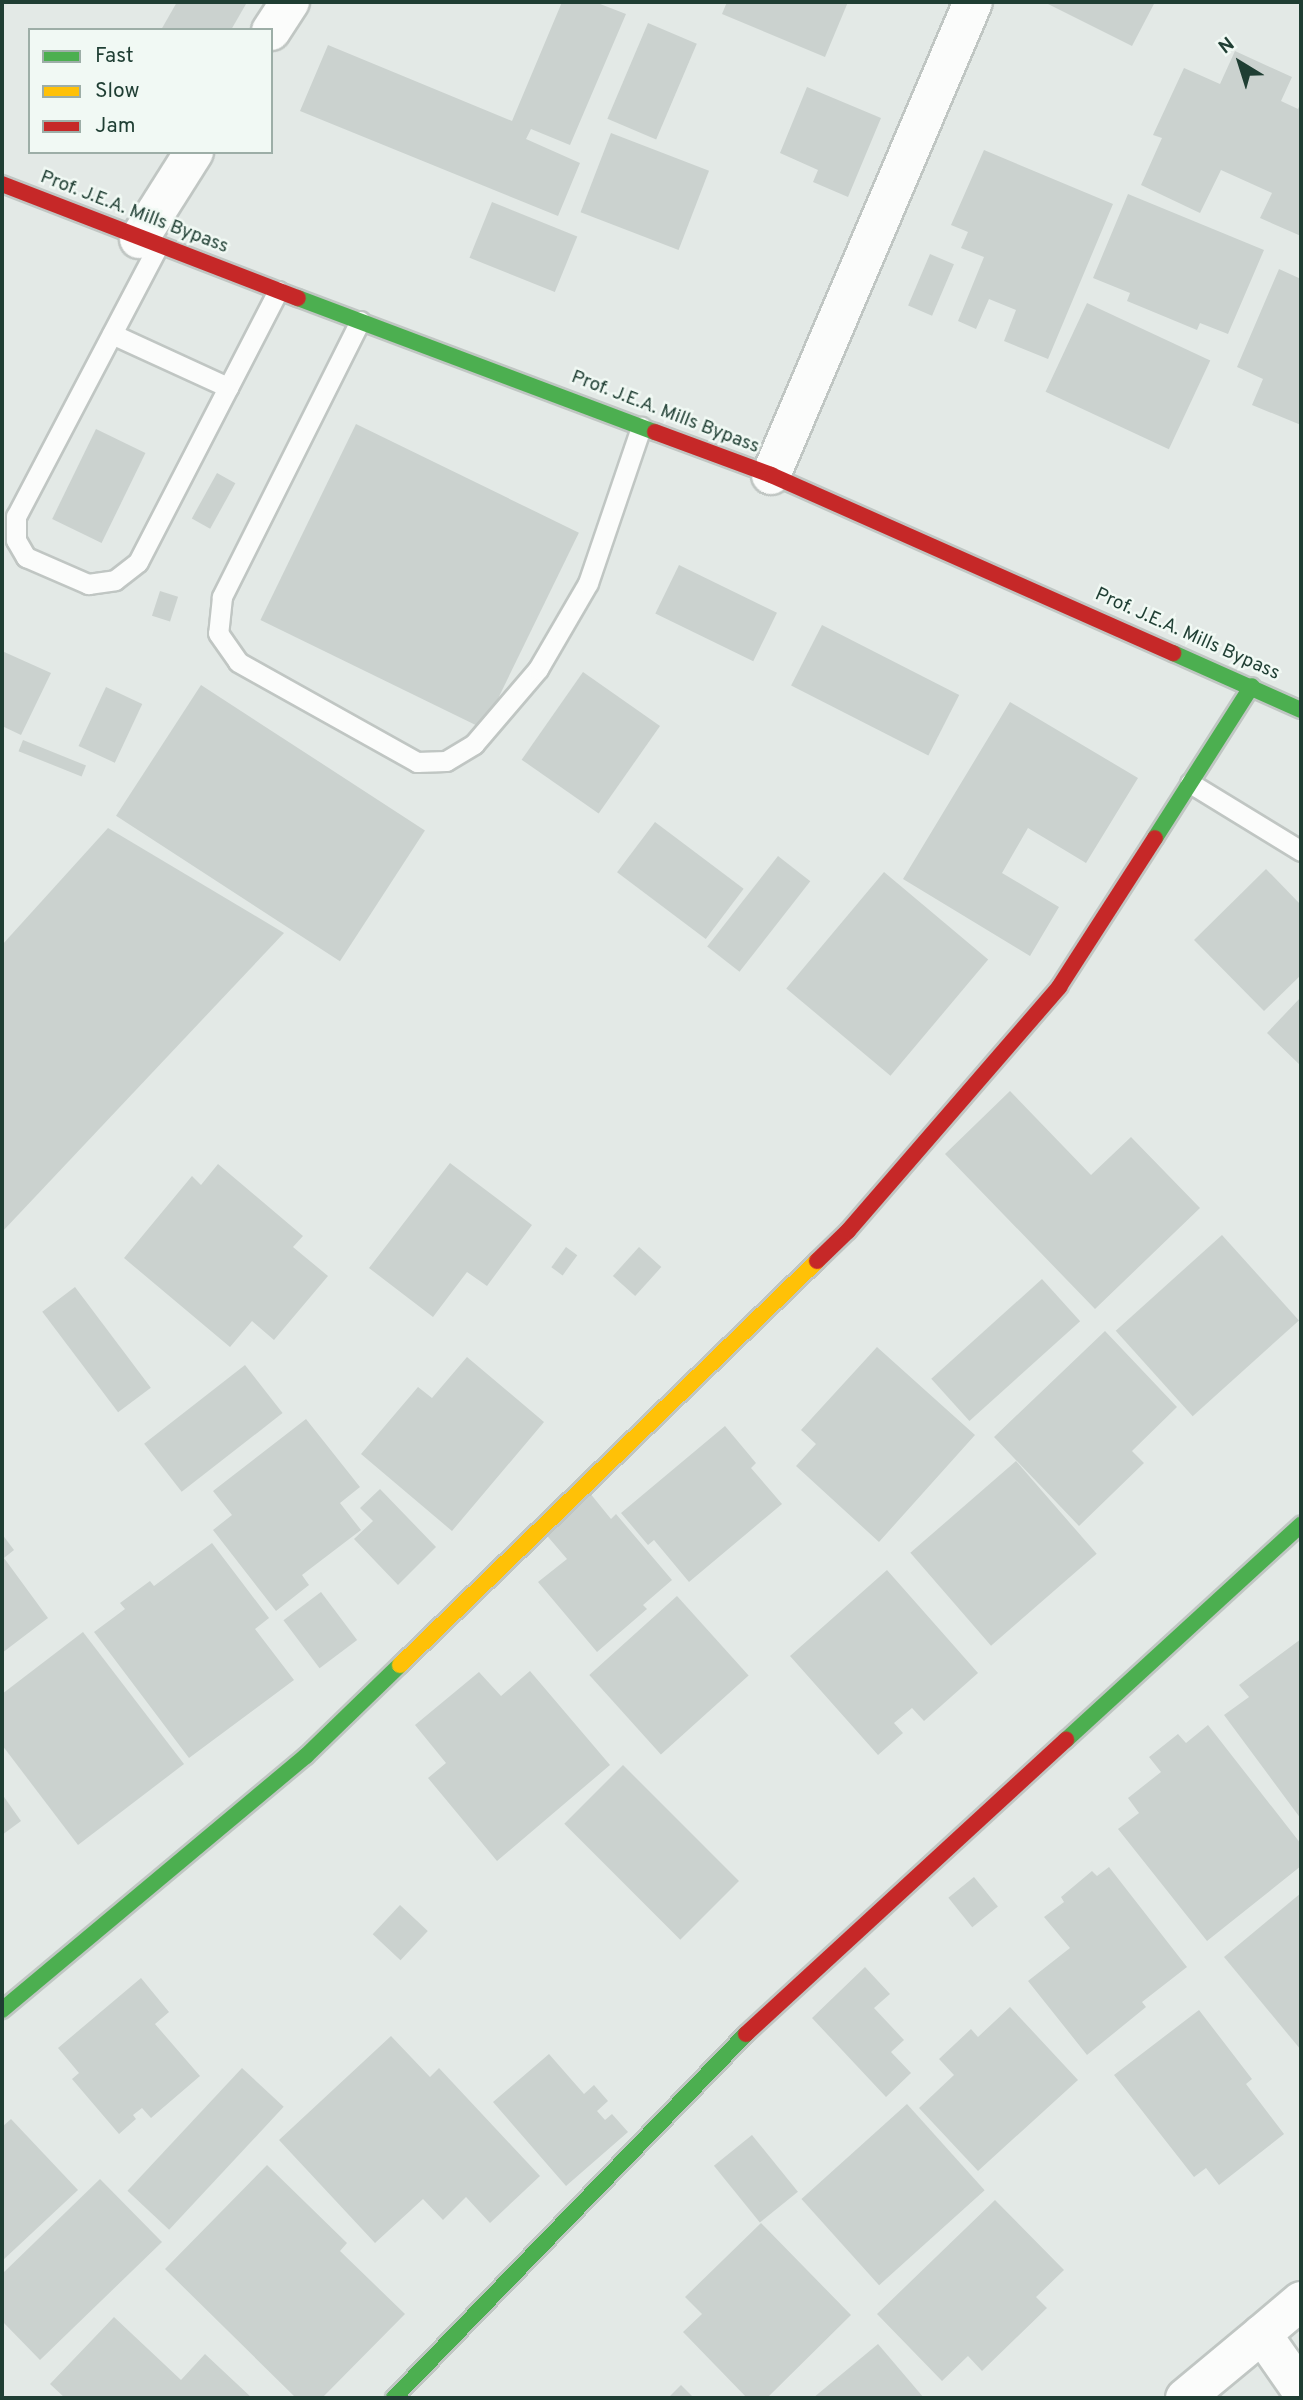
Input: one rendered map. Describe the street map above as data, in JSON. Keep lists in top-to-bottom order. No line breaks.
{"streets":{"street":["Prof. J.E.A. Mills Bypass"]},"legend":["Fast","Slow","Jam"],"north":"top left"}
